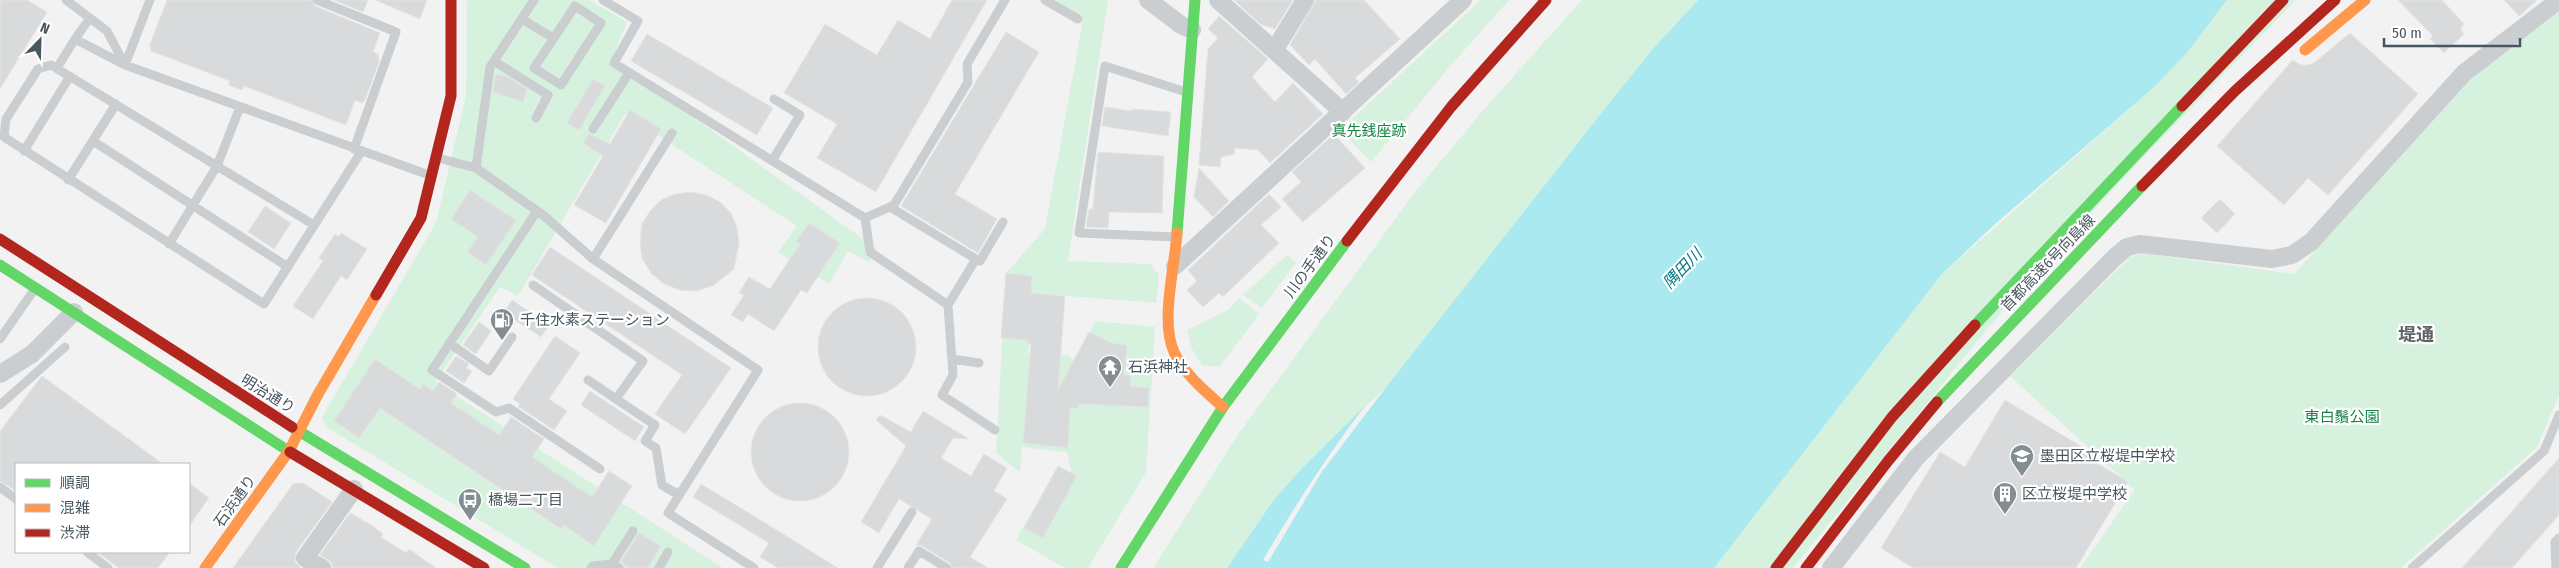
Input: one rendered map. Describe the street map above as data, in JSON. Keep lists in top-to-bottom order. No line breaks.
{"streets":{"main road":["首都高速6号向島線","川の手通り","明治通り","石浜通り"]},"crossings":[["明治通り","石浜通り"]],"districts":["堤通"],"water":["隅田川"],"parks":["真先銭座跡","東白鬚公園"],"places":{"fuel station":["千住水素ステーション"],"temple":["石浜神社"],"school or university":["墨田区立桜堤中学校"],"building":["区立桜堤中学校"],"bus stop":["橋場二丁目"]},"legend":["順調","混雑","渋滞"],"scale_bar":"50 m","north":"top right"}
